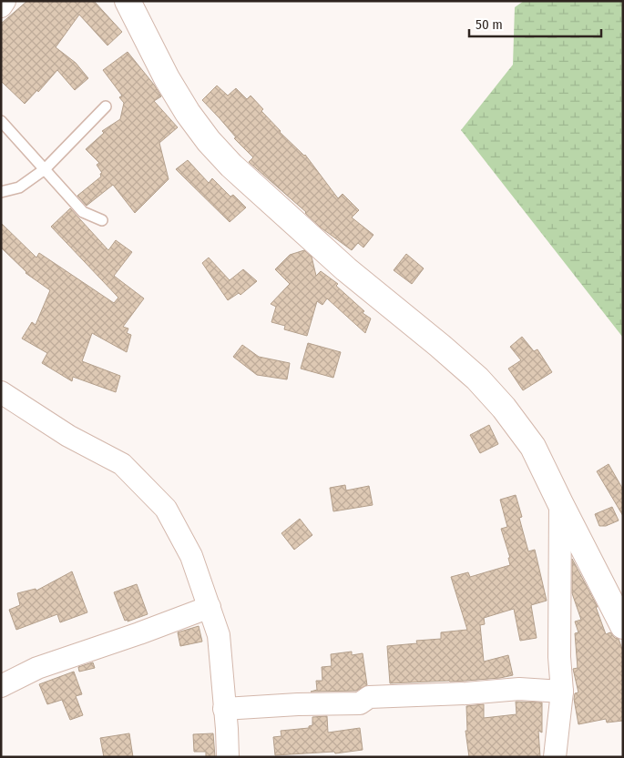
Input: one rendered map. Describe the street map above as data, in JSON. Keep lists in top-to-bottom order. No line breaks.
{"scale_bar":"50 m"}
